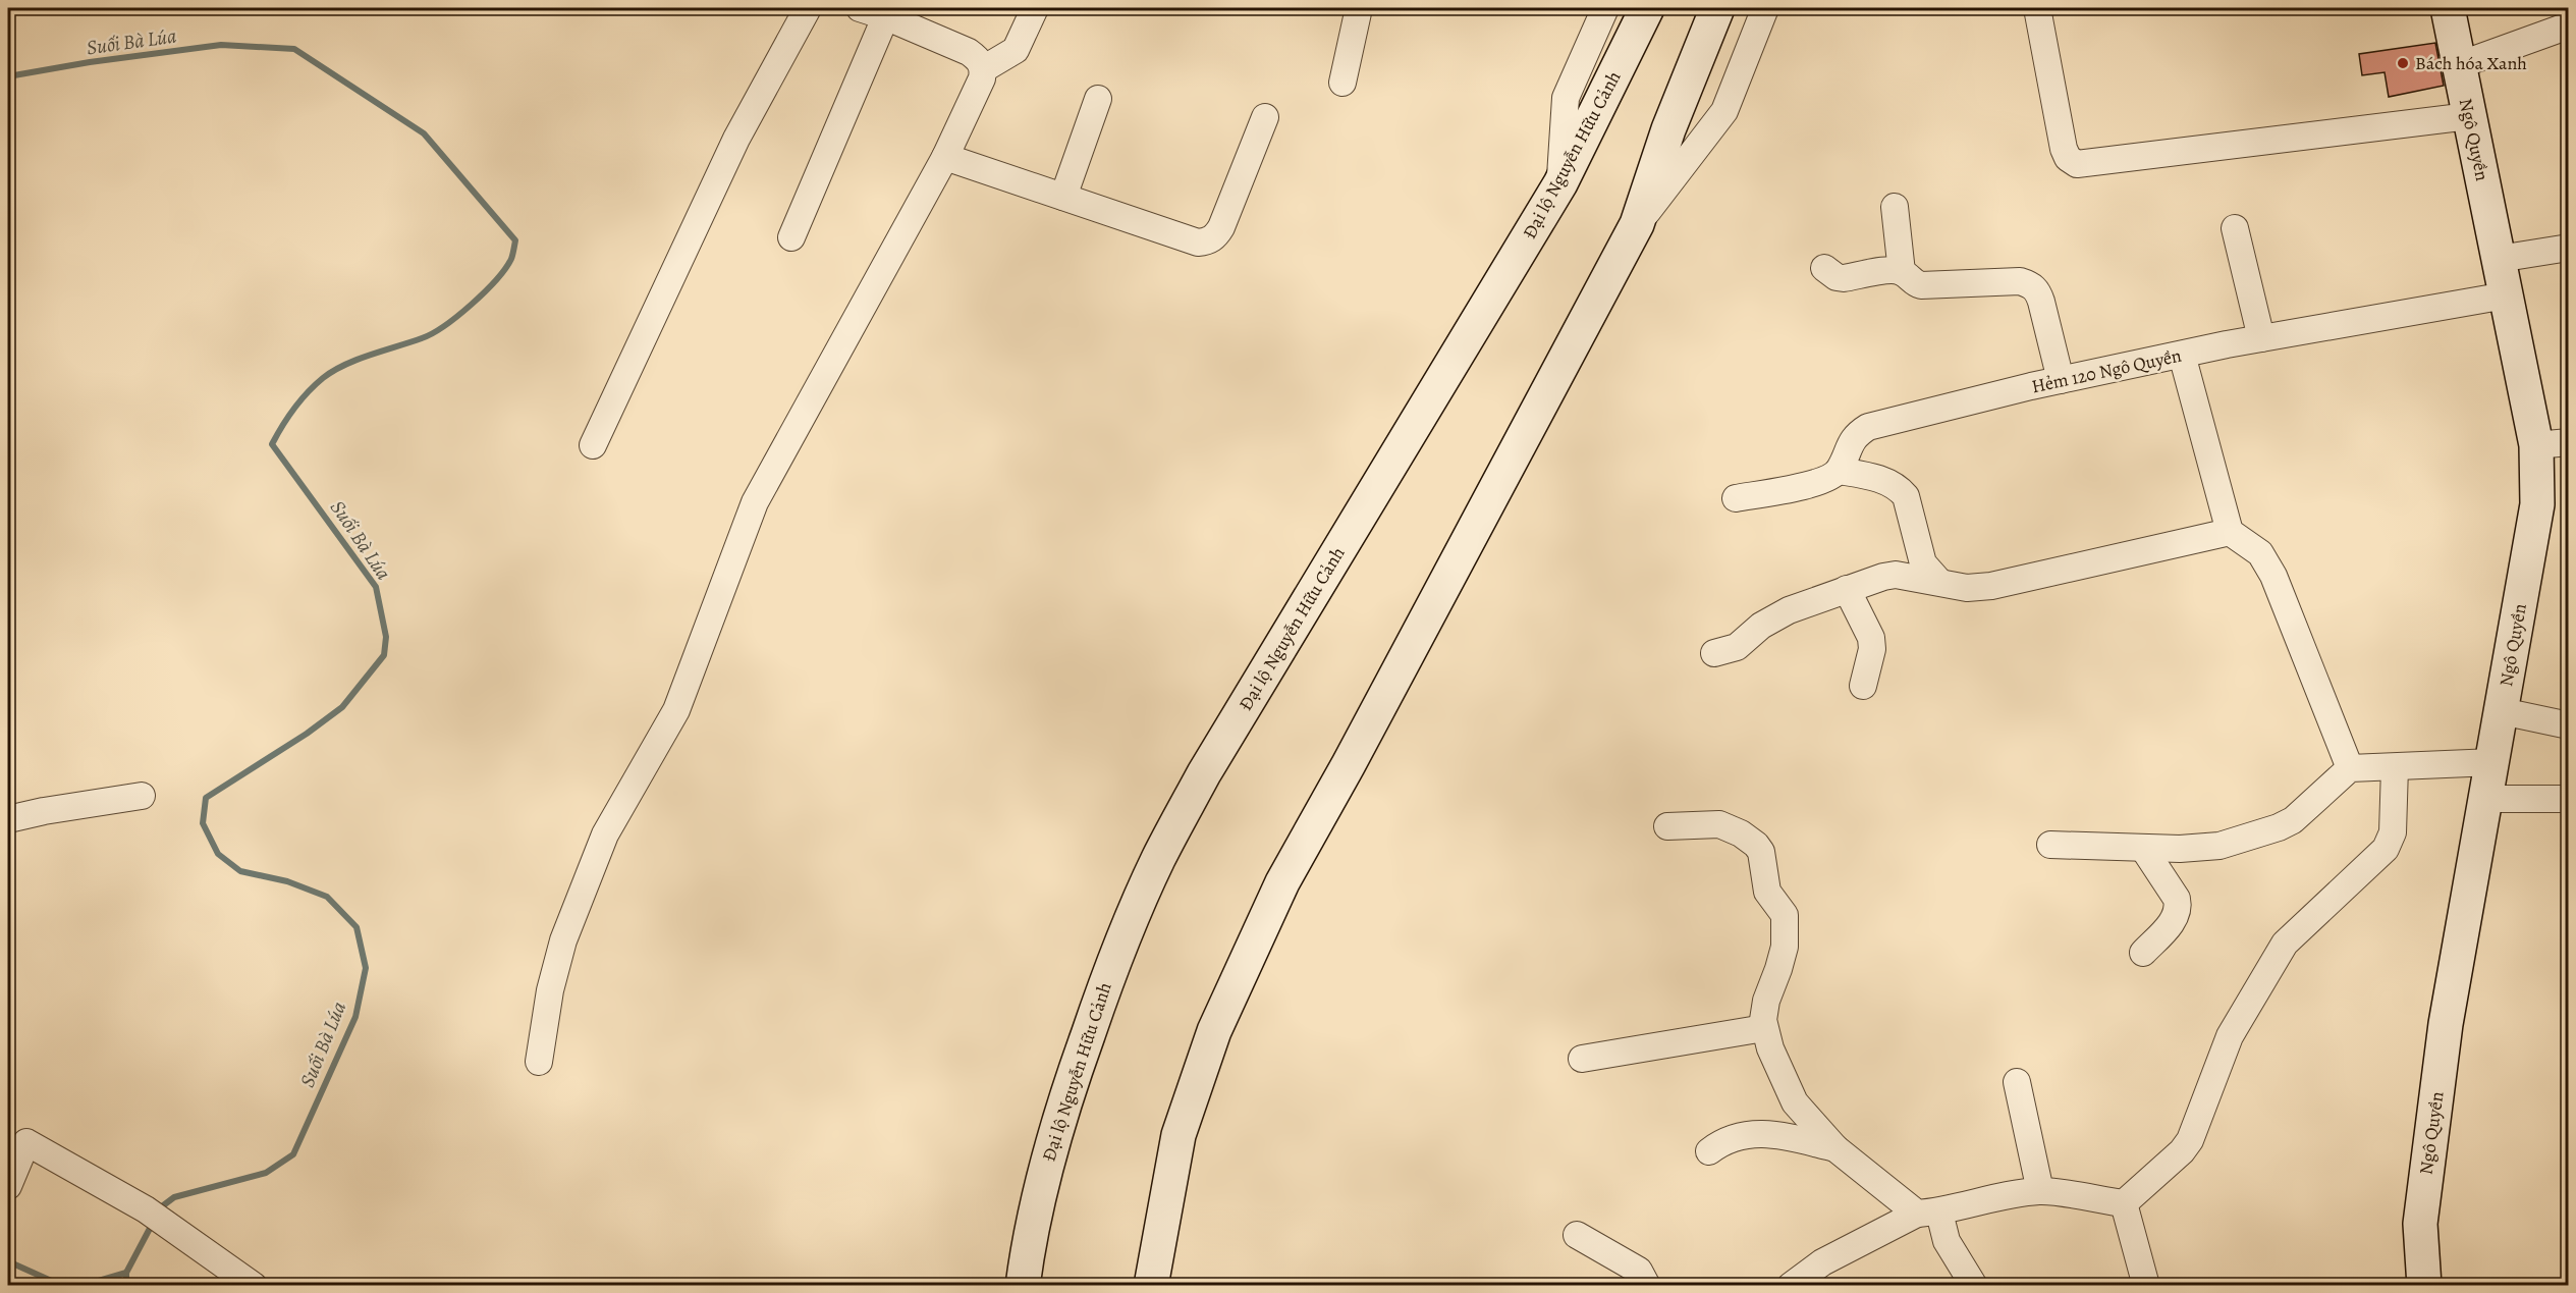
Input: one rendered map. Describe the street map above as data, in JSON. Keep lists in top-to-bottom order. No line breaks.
{"streets":{"main road":["Ngô Quyền","Đại lộ Nguyễn Hữu Cảnh"],"street":["Hẻm 120 Ngô Quyền"]},"crossings":[["Ngô Quyền","Hẻm 120 Ngô Quyền"]],"water":["Suối Bà Lúa"],"places":["Bách hóa Xanh"]}
